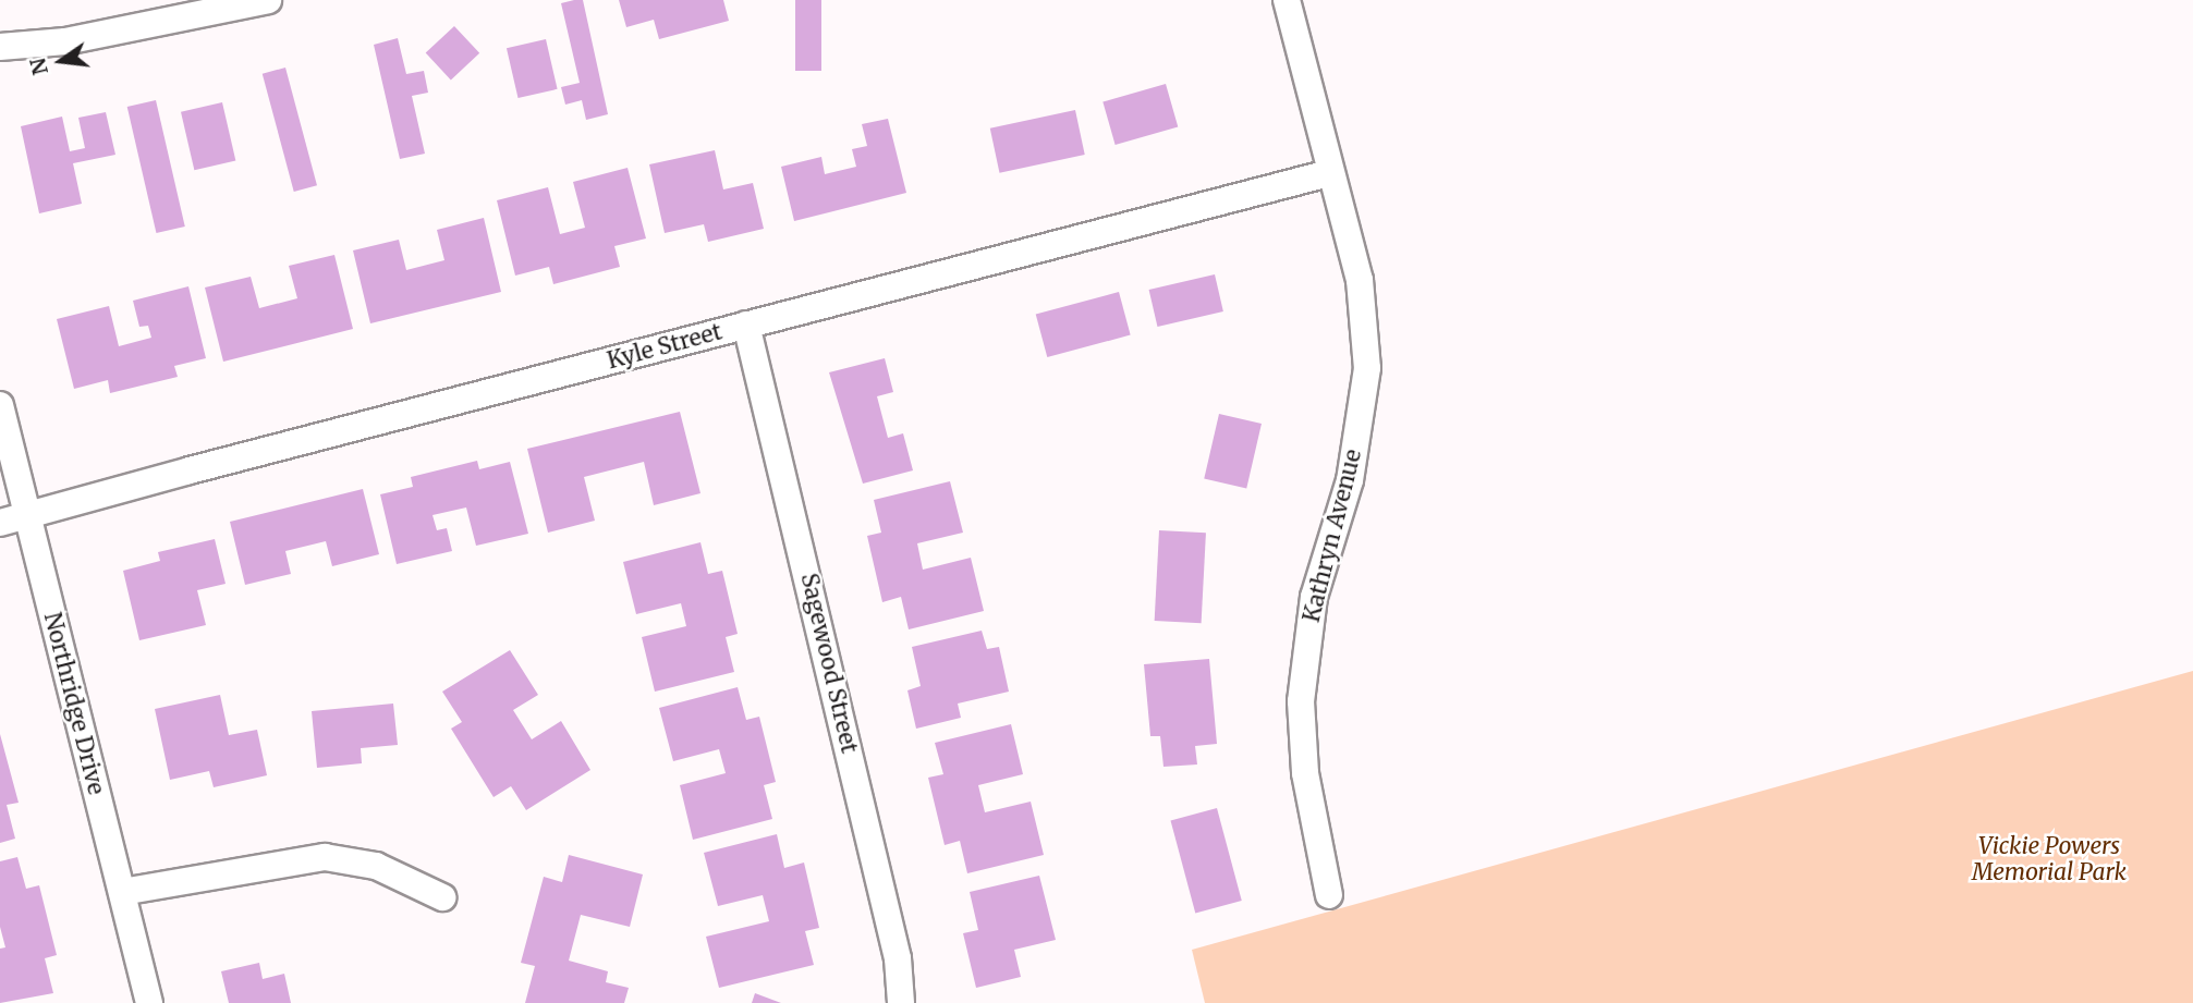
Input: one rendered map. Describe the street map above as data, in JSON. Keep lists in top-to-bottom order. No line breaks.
{"streets":{"street":["Kyle Street","Kathryn Avenue","Sagewood Street","Northridge Drive"]},"crossings":[["Kyle Street","Kathryn Avenue"],["Kyle Street","Sagewood Street"],["Kyle Street","Northridge Drive"]],"parks":["Vickie Powers Memorial Park"],"north":"left"}
